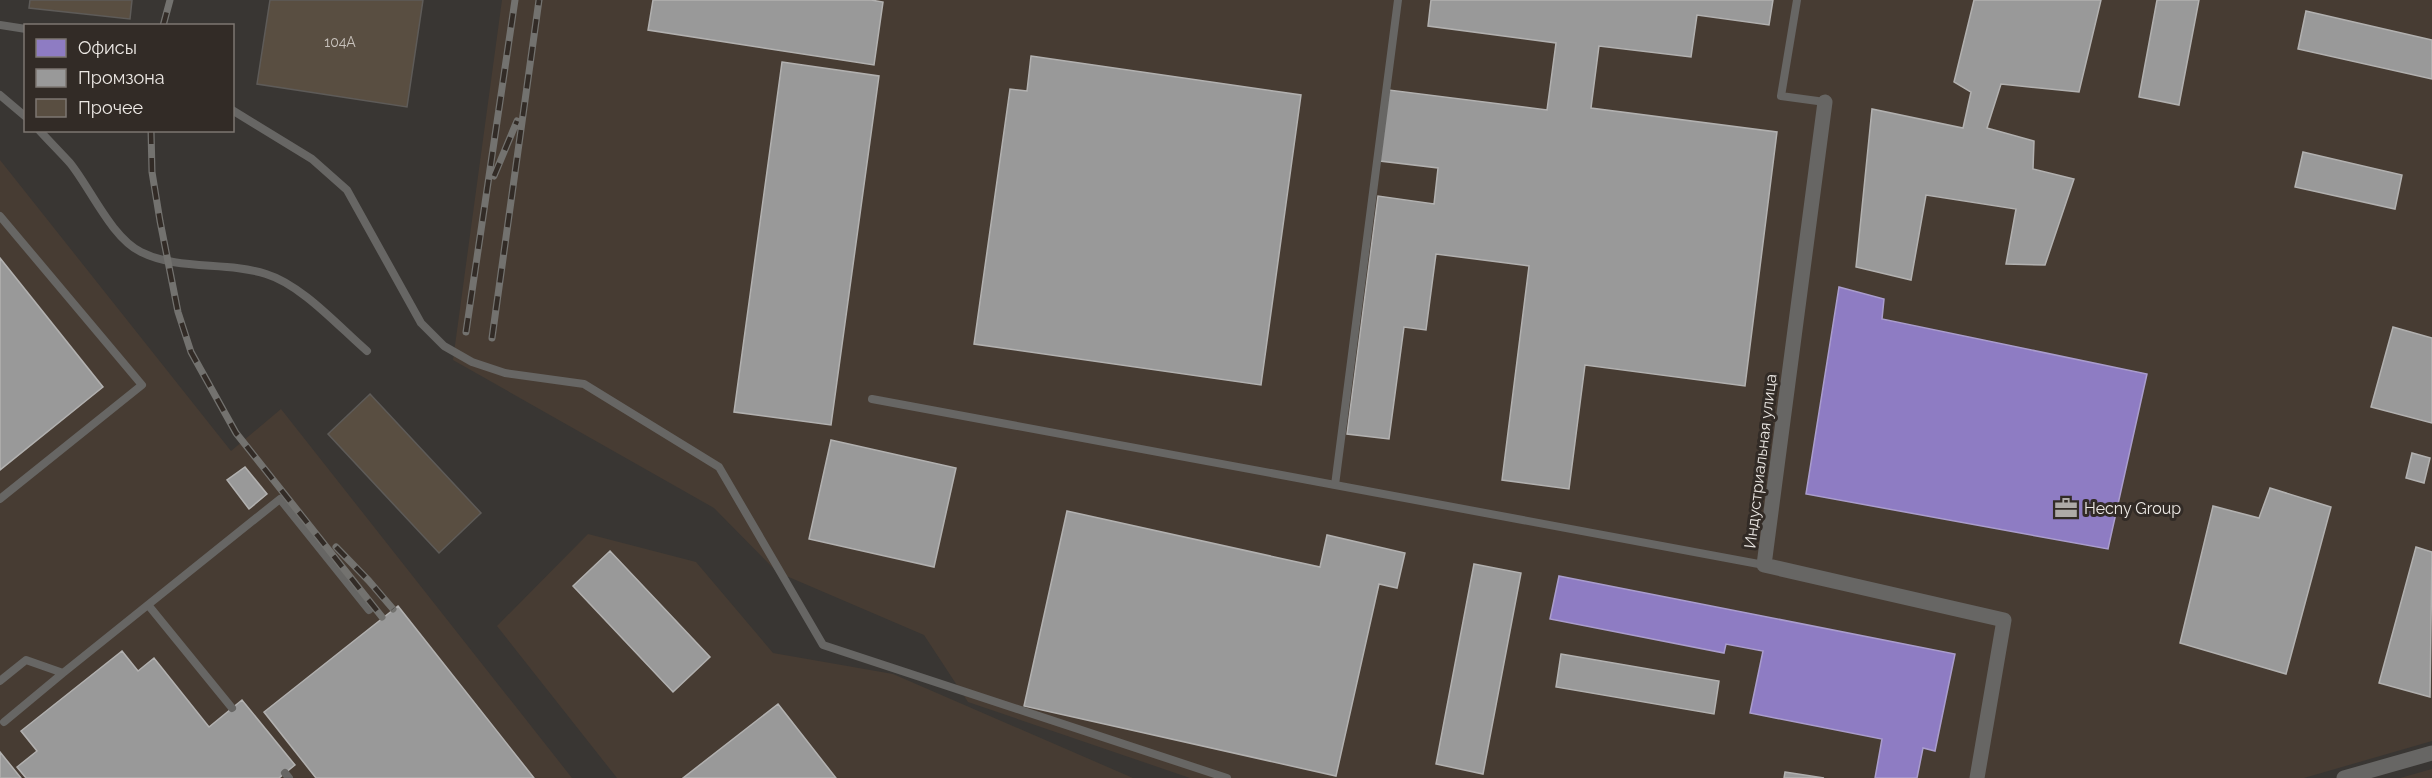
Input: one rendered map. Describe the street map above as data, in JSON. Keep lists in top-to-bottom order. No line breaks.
{"streets":{"street":["Индустриальная улица"]},"places":{"office":["Hecny Group"]},"house_numbers":["104А"],"legend":["Офисы","Промзона","Прочее"]}
